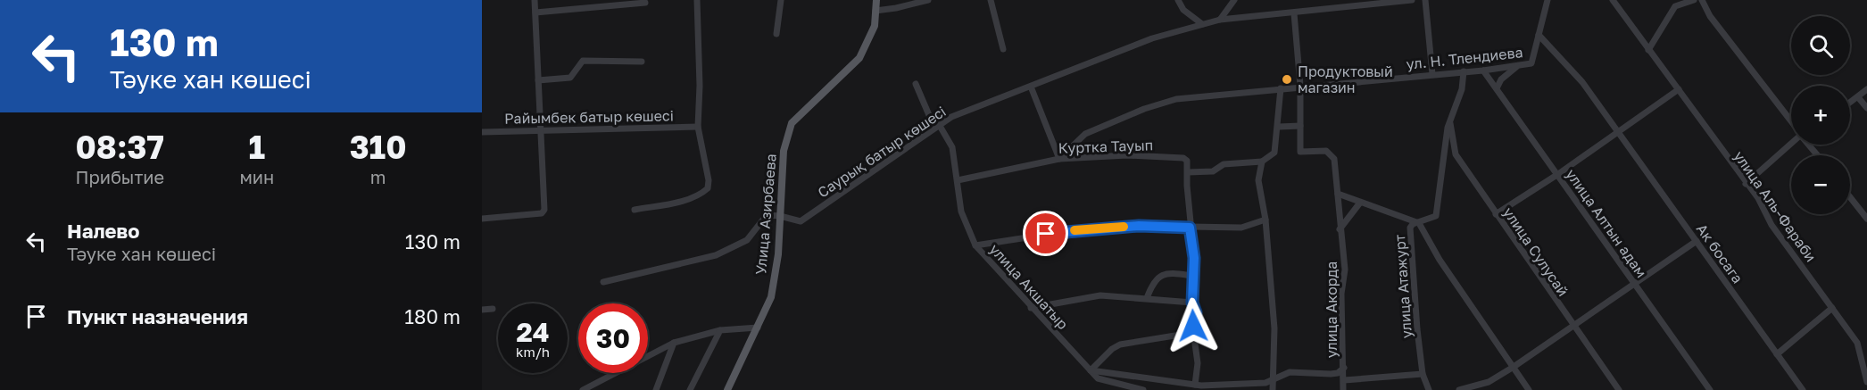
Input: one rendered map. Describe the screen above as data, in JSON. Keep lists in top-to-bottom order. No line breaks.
{"streets":{"main road":["Улица Азирбаева"],"street":["ул. Н. Тлендиева","Райымбек батыр көшесі","Куртка Тауып","Саурық батыр көшесі","улица Аль-Фараби","улица Алтын адам","улица Сулусай","Ак босага","улица Акшатыр","улица Атажурт","улица Акорда"]},"crossings":[["ул. Н. Тлендиева","Куртка Тауып"],["ул. Н. Тлендиева","улица Алтын адам"],["ул. Н. Тлендиева","Ак босага"],["ул. Н. Тлендиева","улица Атажурт"],["Куртка Тауып","улица Акшатыр"],["Саурық батыр көшесі","Улица Азирбаева"],["Саурық батыр көшесі","улица Акшатыр"],["улица Сулусай","улица Атажурт"]],"places":["Продуктовый магазин"],"page":{"turn":["130 m","Тәуке хан көшесі"],"map_buttons":["+","−"],"eta":["08:37","Прибытие","1","мин","310","m"],"list":[{"name":"Налево","note":"Тәуке хан көшесі","value":"130 m"},{"name":"Пункт назначения","value":"180 m"}],"speed":"24 km/h","limit":"30"}}
